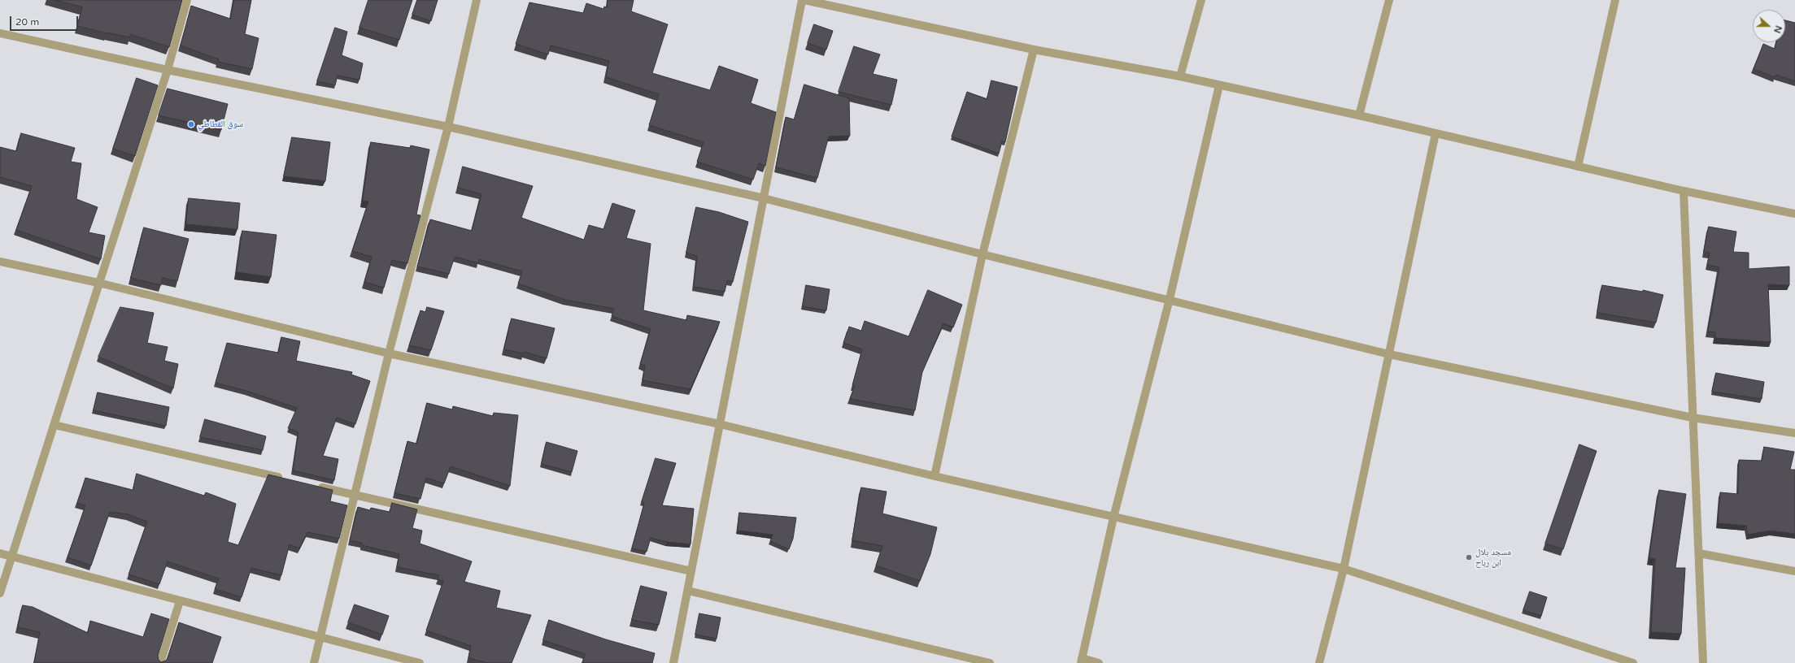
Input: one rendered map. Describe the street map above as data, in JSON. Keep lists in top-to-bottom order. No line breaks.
{"places":["سوق القطاطي","مسجد بلال ابن رباح"],"scale_bar":"20 m","north":"right"}
